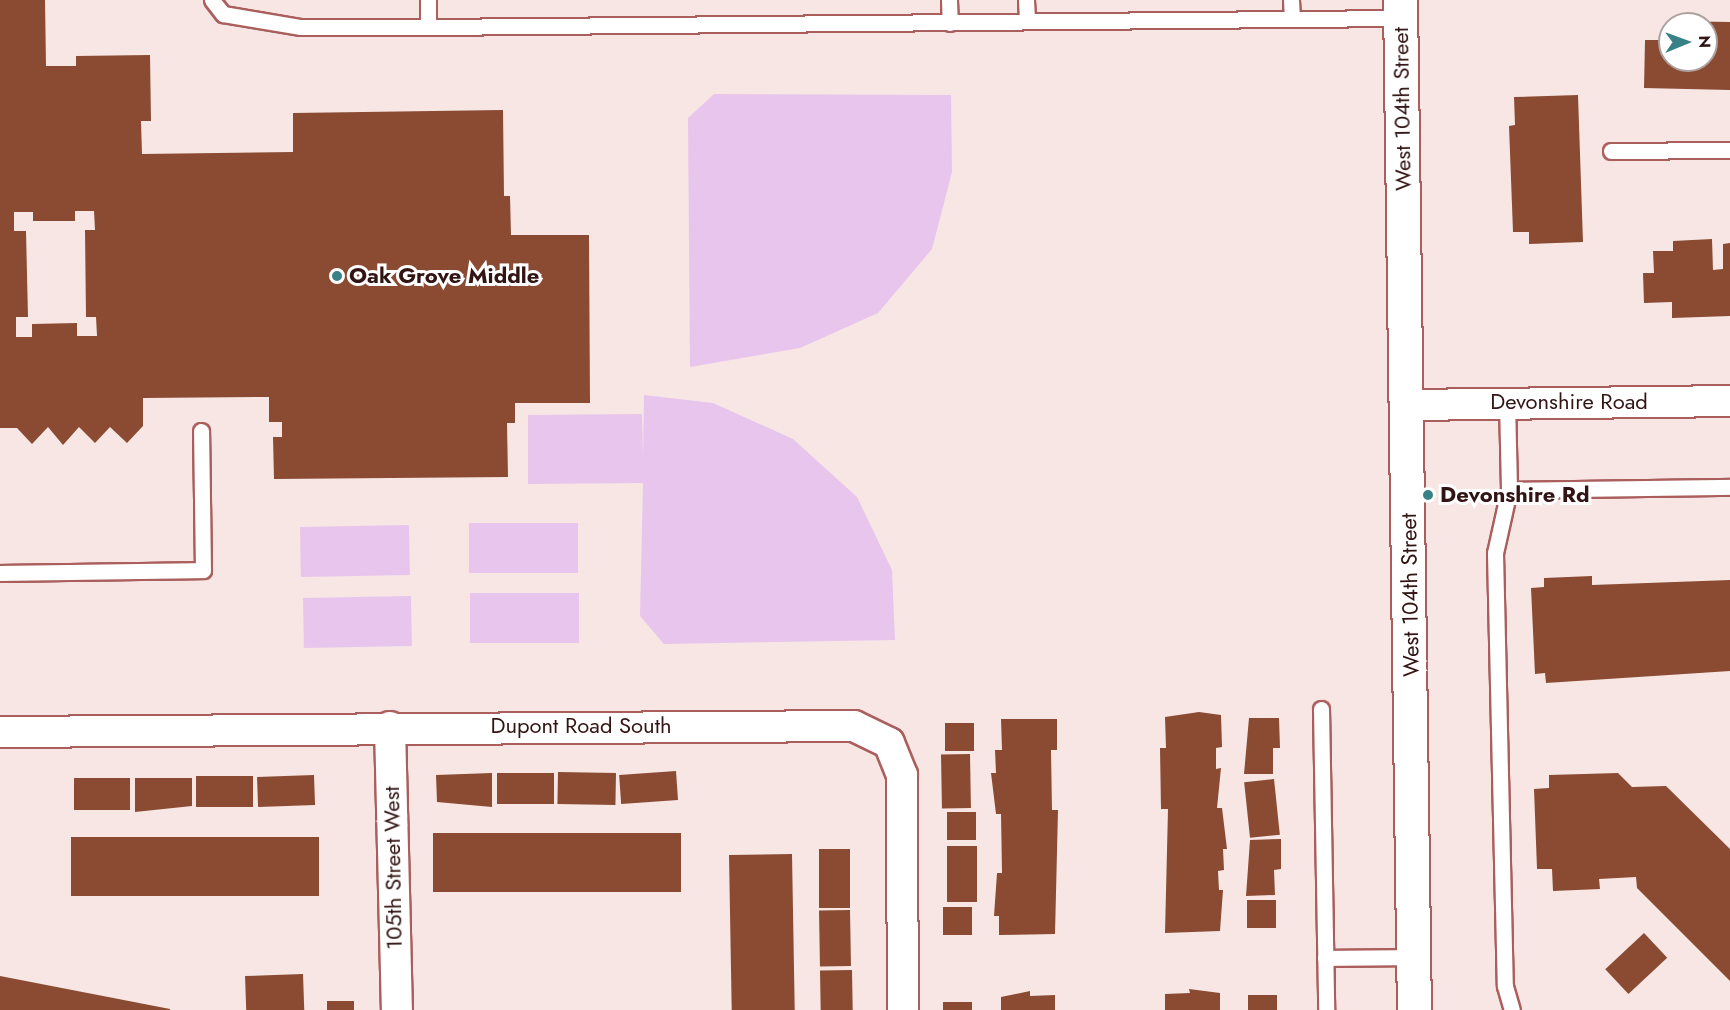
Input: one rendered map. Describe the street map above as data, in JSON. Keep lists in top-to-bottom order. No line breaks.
{"streets":{"street":["West 104th Street","Devonshire Road","Dupont Road South","105th Street West"]},"crossings":[["West 104th Street","Devonshire Road"],["Dupont Road South","105th Street West"]],"places":["Oak Grove Middle","Devonshire Rd"],"north":"right"}
